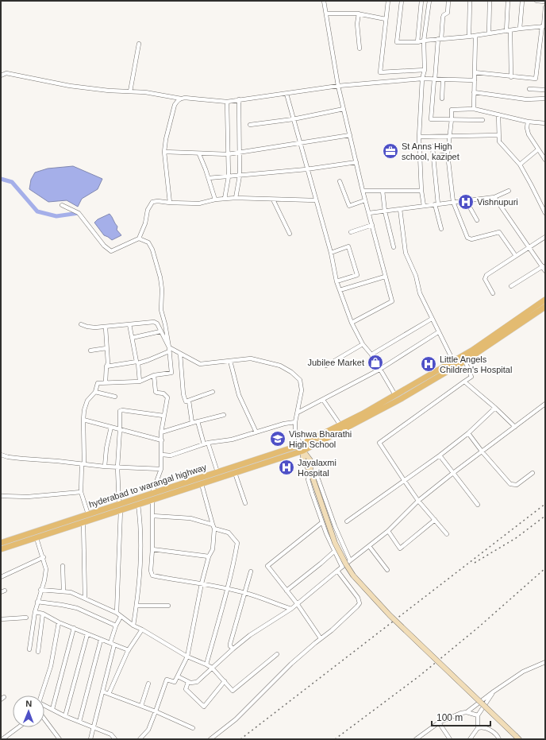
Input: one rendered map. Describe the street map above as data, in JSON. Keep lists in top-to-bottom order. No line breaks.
{"streets":{"main road":["hyderabad to warangal highway"]},"places":{"office":["St Anns High school, kazipet"],"hospital":["Vishnupuri","Little Angels Children's Hospital","Jayalaxmi Hospital"],"shop":["Jubilee Market"],"school or university":["Vishwa Bharathi High School"]},"scale_bar":"100 m","north":"top"}
